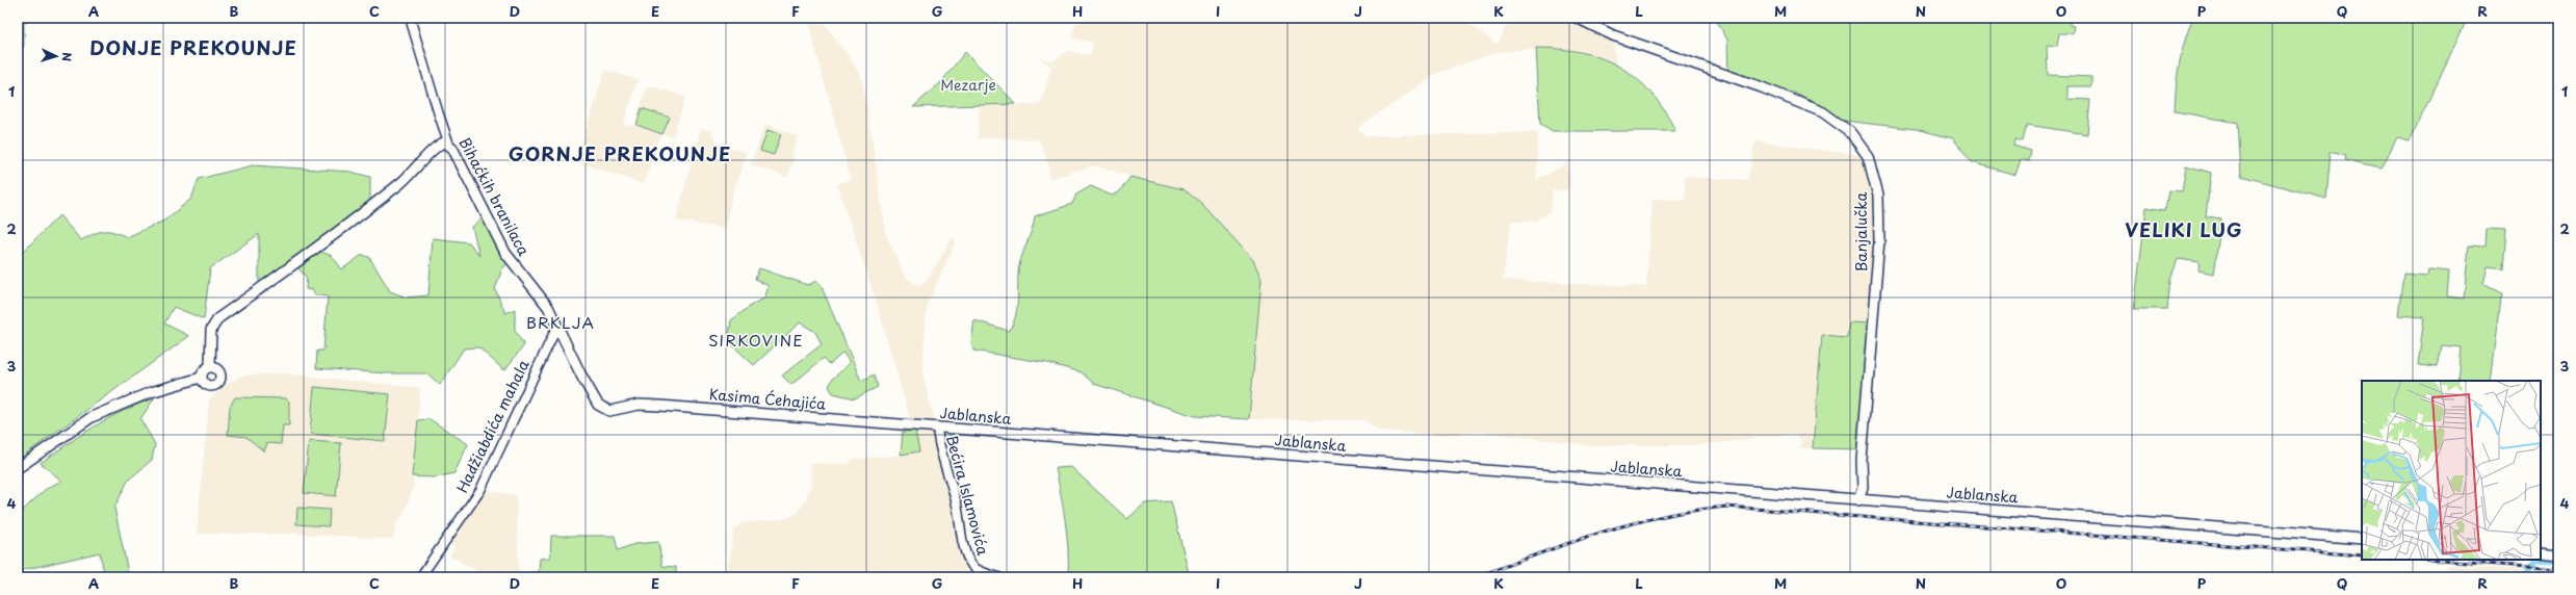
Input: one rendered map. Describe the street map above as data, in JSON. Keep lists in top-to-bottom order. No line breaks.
{"streets":{"main road":["Bihaćkih branilaca","Banjalučka","Kasima Ćehajića","Jablanska"],"street":["Hadžiabdića mahala","Bećira Islamovića"]},"crossings":[["Bihaćkih branilaca","Kasima Ćehajića"],["Bihaćkih branilaca","Hadžiabdića mahala"],["Kasima Ćehajića","Jablanska"],["Kasima Ćehajića","Bećira Islamovića"],["Jablanska","Bećira Islamovića"]],"districts":["DONJE PREKOUNJE","GORNJE PREKOUNJE","VELIKI LUG","BRKLJA","SIRKOVINE"],"parks":["Mezarje"],"north":"right","grid":{"columns":["A","B","C","D","E","F","G","H","I","J","K","L","M","N","O","P","Q","R"],"rows":["1","2","3","4"]}}
